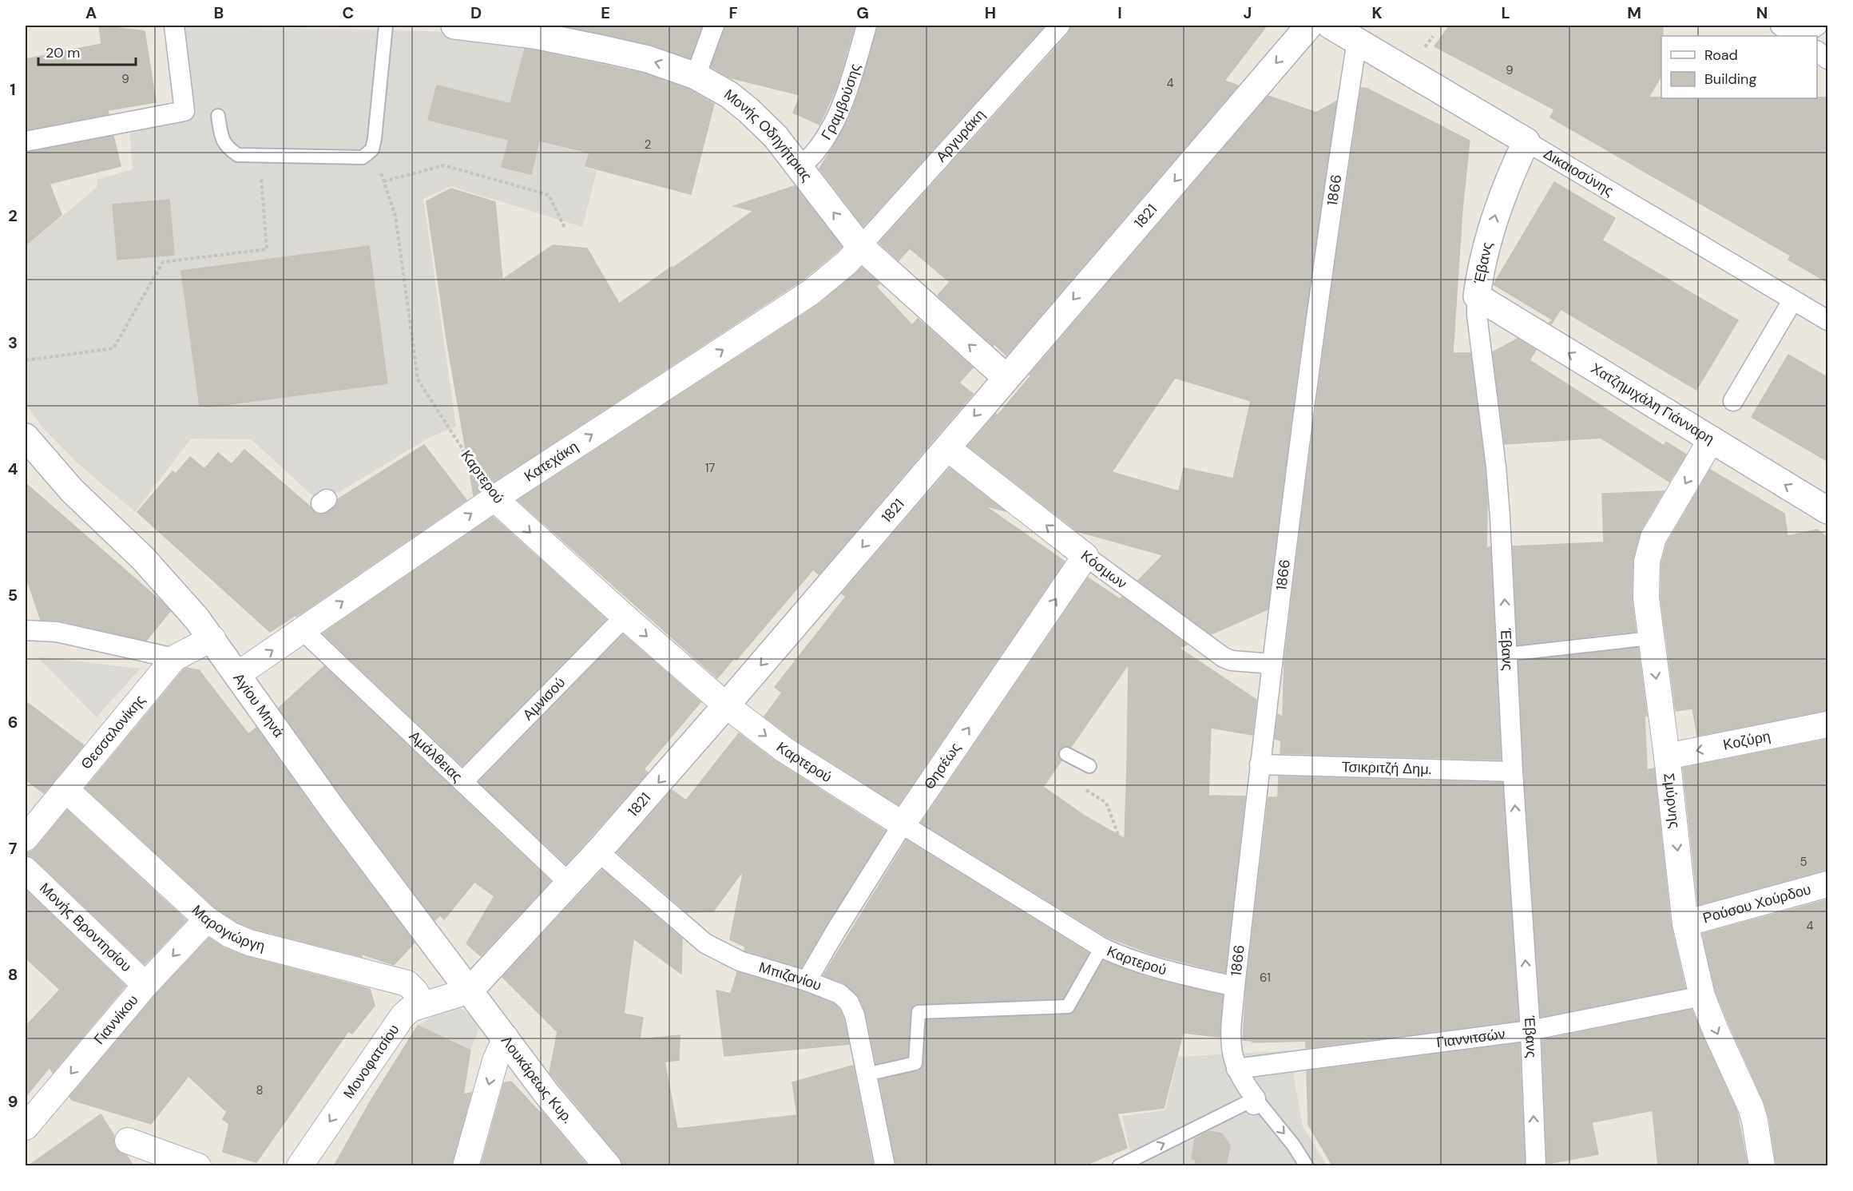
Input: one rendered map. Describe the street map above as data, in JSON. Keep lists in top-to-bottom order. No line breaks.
{"streets":{"street":["Γραμβούσης","Αργυράκη","Μονής Οδηγήτριας","Δικαιοσύνης","1866","1821","Έβανς","Χατζημιχάλη Γιάνναρη","Κατεχάκη","Καρτερού","Κόσμων","Αμνισού","Αγίου Μηνά","Θεσσαλονίκης","Κοζύρη","Αμάλθειας","Θησέως","Τσικριτζή Δημ.","Σμύρνης","Ρούσου Χούρδου","Μαρογιώργη","Μονής Βροντησίου","Μπιζανίου","Γιαννίκου","Γιαννιτσών","Μονοφατσίου","Λουκάρεως Κυρ."]},"crossings":[["Γραμβούσης","Μονής Οδηγήτριας"],["Αργυράκη","Μονής Οδηγήτριας"],["Αργυράκη","Κατεχάκη"],["Μονής Οδηγήτριας","1821"],["Μονής Οδηγήτριας","Κατεχάκη"],["Δικαιοσύνης","1866"],["Δικαιοσύνης","Έβανς"],["1866","Καρτερού"],["1866","Κόσμων"],["1866","Τσικριτζή Δημ."],["1866","Γιαννιτσών"],["1821","Καρτερού"],["1821","Κόσμων"],["1821","Αγίου Μηνά"],["1821","Αμάλθειας"],["1821","Μπιζανίου"],["1821","Μονοφατσίου"],["1821","Λουκάρεως Κυρ."],["Έβανς","Χατζημιχάλη Γιάνναρη"],["Έβανς","Τσικριτζή Δημ."],["Έβανς","Γιαννιτσών"],["Χατζημιχάλη Γιάνναρη","Σμύρνης"],["Κατεχάκη","Καρτερού"],["Κατεχάκη","Αγίου Μηνά"],["Κατεχάκη","Αμάλθειας"],["Καρτερού","Αμνισού"],["Καρτερού","Θησέως"],["Κόσμων","Θησέως"],["Αμνισού","Αμάλθειας"],["Αγίου Μηνά","Θεσσαλονίκης"],["Αγίου Μηνά","Μονοφατσίου"],["Αγίου Μηνά","Λουκάρεως Κυρ."],["Θεσσαλονίκης","Μαρογιώργη"],["Κοζύρη","Σμύρνης"],["Θησέως","Μπιζανίου"],["Σμύρνης","Ρούσου Χούρδου"],["Σμύρνης","Γιαννιτσών"],["Μαρογιώργη","Γιαννίκου"],["Μαρογιώργη","Μονοφατσίου"],["Μονής Βροντησίου","Γιαννίκου"],["Μονοφατσίου","Λουκάρεως Κυρ."]],"one_way":["Μονής Οδηγήτριας","1821","Έβανς","Χατζημιχάλη Γιάνναρη","Κατεχάκη","Καρτερού","Κόσμων","Κοζύρη","Θησέως","Σμύρνης","Γιαννίκου","Μονοφατσίου"],"house_numbers":["9","9","4","2","17","5","4","61","8"],"legend":["Road","Building"],"scale_bar":"20 m","grid":{"columns":["A","B","C","D","E","F","G","H","I","J","K","L","M","N"],"rows":["1","2","3","4","5","6","7","8","9"]}}
